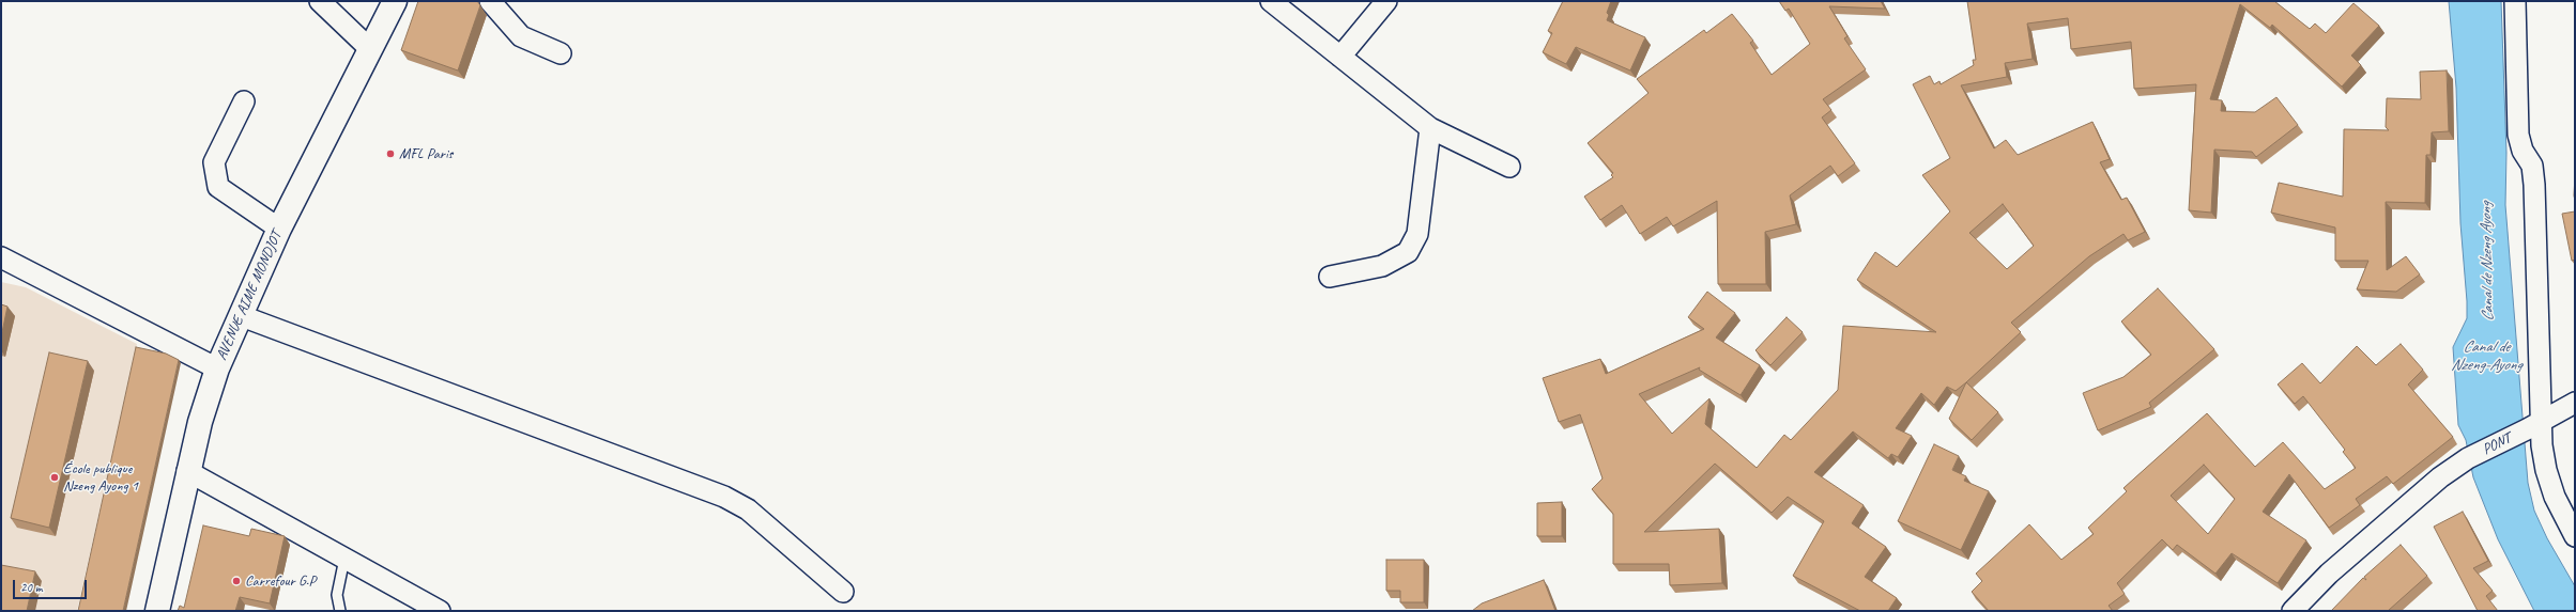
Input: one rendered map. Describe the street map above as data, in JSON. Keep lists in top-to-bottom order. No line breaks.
{"streets":{"main road":["AVENUE AIME MONDJOT"],"street":["PONT"]},"water":["Canal de Nzeng Ayong","Canal de Nzeng-Ayong"],"places":["MFL Paris","École publique Nzeng Ayong 1","Carrefour G.P"],"scale_bar":"20 m"}
